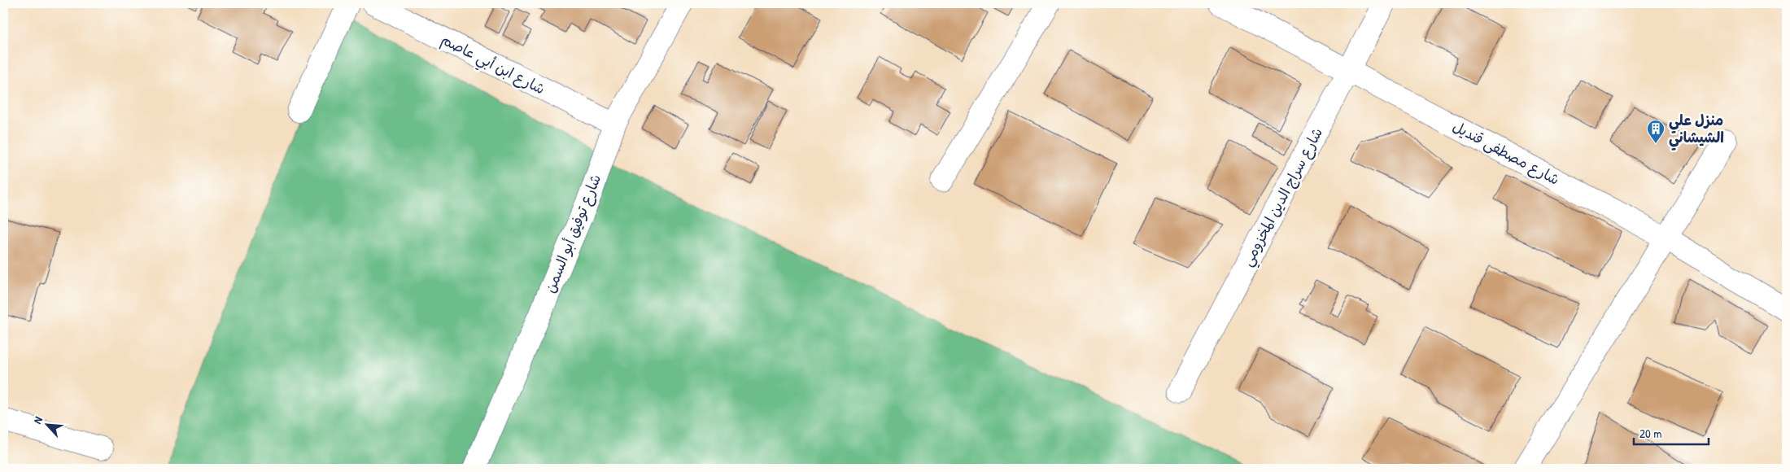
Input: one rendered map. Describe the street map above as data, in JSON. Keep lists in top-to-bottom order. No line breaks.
{"streets":{"street":["شارع ابن أبي عاصم","شارع مصطفى قنديل","شارع سراج الدين المخزومي","شارع توفيق أبو السمن"]},"crossings":[["شارع ابن أبي عاصم","شارع توفيق أبو السمن"],["شارع مصطفى قنديل","شارع سراج الدين المخزومي"]],"places":{"building":["منزل علي الشيشاني"]},"scale_bar":"20 m","north":"top left"}
